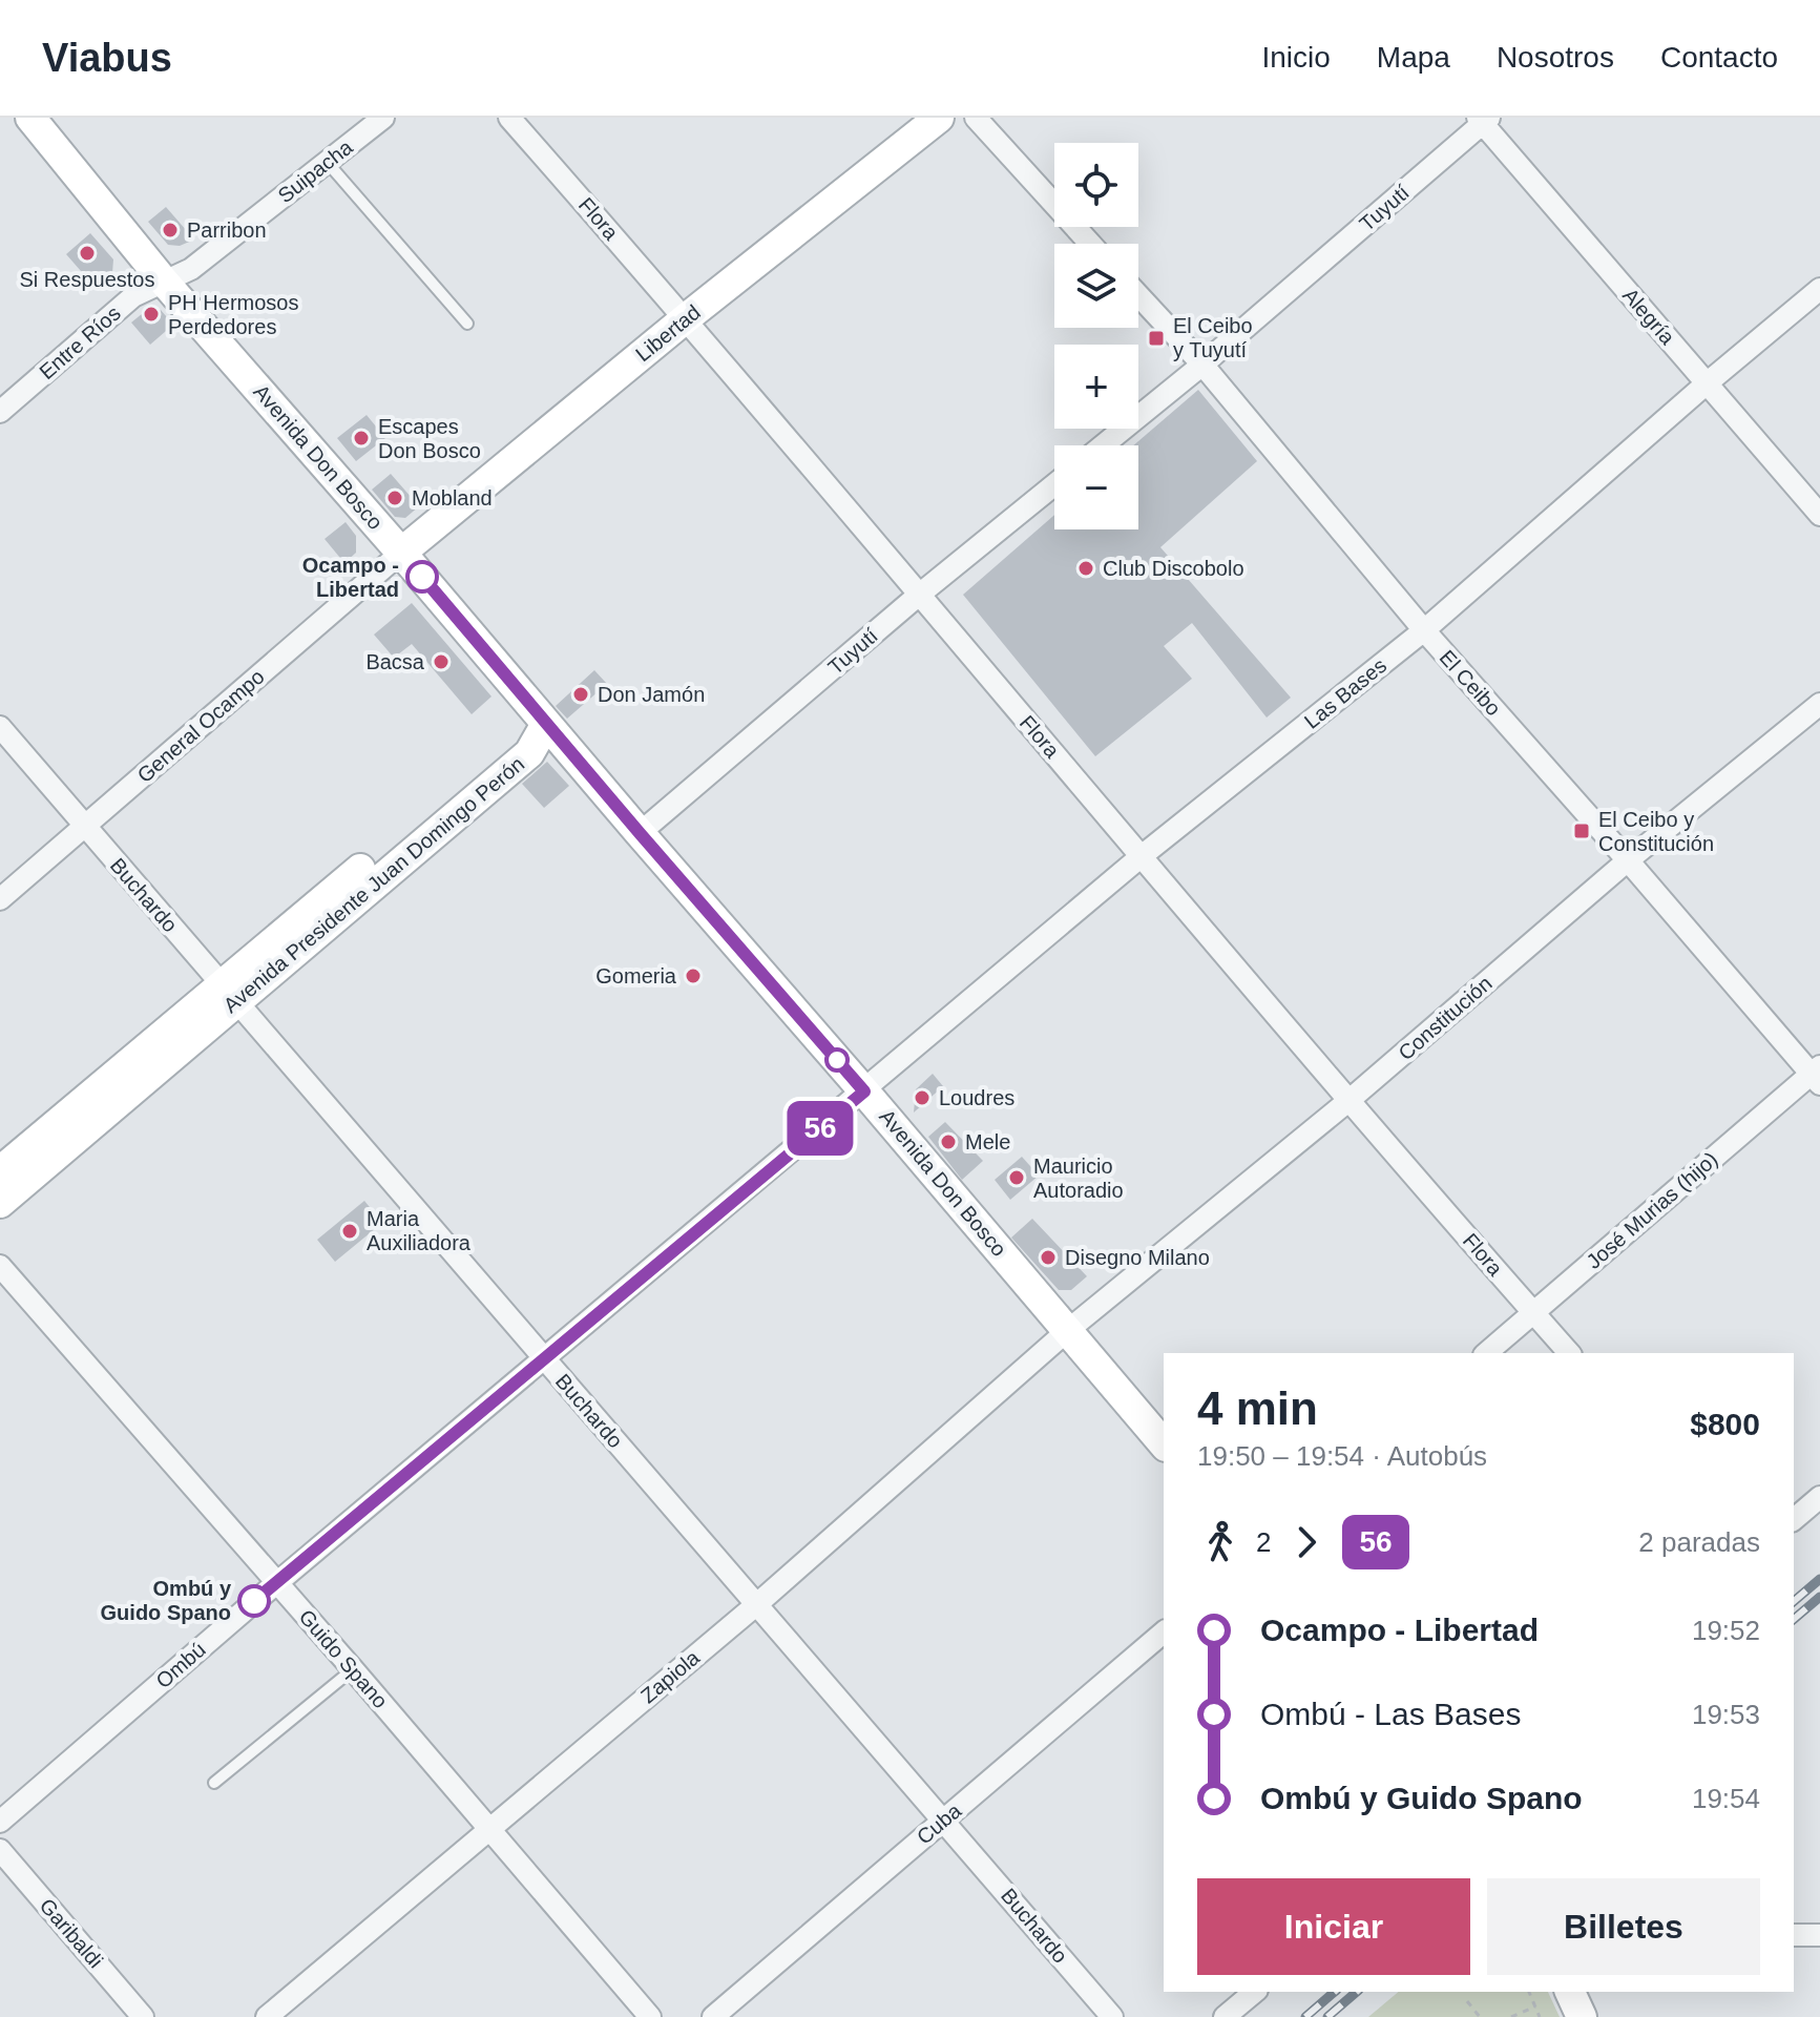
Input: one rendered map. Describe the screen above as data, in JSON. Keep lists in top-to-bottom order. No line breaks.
{"streets":{"main road":["Libertad","Avenida Don Bosco","Avenida Presidente Juan Domingo Perón"],"street":["Suipacha","Tuyutí","Flora","Alegría","Entre Ríos","El Ceibo","Las Bases","General Ocampo","Buchardo","Constitución","José Murias (hijo)","Guido Spano","Ombú","Zapiola","Cuba","Garibaldi"]},"crossings":[["Suipacha","Entre Ríos"],["Suipacha","Avenida Don Bosco"],["Tuyutí","Flora"],["Tuyutí","Alegría"],["Tuyutí","Avenida Don Bosco"],["Tuyutí","El Ceibo"],["Flora","Libertad"],["Flora","Las Bases"],["Flora","Constitución"],["Flora","José Murias (hijo)"],["Alegría","Las Bases"],["Libertad","Avenida Don Bosco"],["Libertad","General Ocampo"],["Entre Ríos","Avenida Don Bosco"],["Avenida Don Bosco","Las Bases"],["Avenida Don Bosco","General Ocampo"],["Avenida Don Bosco","Avenida Presidente Juan Domingo Perón"],["Avenida Don Bosco","Constitución"],["Avenida Don Bosco","Ombú"],["Avenida Don Bosco","Zapiola"],["El Ceibo","Las Bases"],["El Ceibo","Constitución"],["El Ceibo","José Murias (hijo)"],["Las Bases","Ombú"],["General Ocampo","Buchardo"],["Avenida Presidente Juan Domingo Perón","Buchardo"],["Buchardo","Ombú"],["Buchardo","Zapiola"],["Buchardo","Cuba"],["Constitución","Zapiola"],["Guido Spano","Ombú"],["Guido Spano","Zapiola"]],"places":{"other":["Parribon","Si Respuestos","PH Hermosos Perdedores","Escapes Don Bosco","Mobland","Club Discobolo","Ocampo - Libertad","Bacsa","Don Jamón","Gomeria","Loudres","Mele","Mauricio Autoradio","Maria Auxiliadora","Disegno Milano","Ombú y Guido Spano"],"transit":["El Ceibo y Tuyutí","El Ceibo y Constitución"]},"lines":["bus line 56"],"page":{"header":"Viabus","nav":["Inicio","Mapa","Nosotros","Contacto"],"on_map":"56","map_buttons":["+","−"],"heading":["4 min","19:50 – 19:54 · Autobús","$800"],"legs":["2","56","2 paradas"],"list":[{"name":"Ocampo - Libertad","value":"19:52"},{"name":"Ombú - Las Bases","value":"19:53"},{"name":"Ombú y Guido Spano","value":"19:54"}],"buttons":["Iniciar","Billetes"]}}
